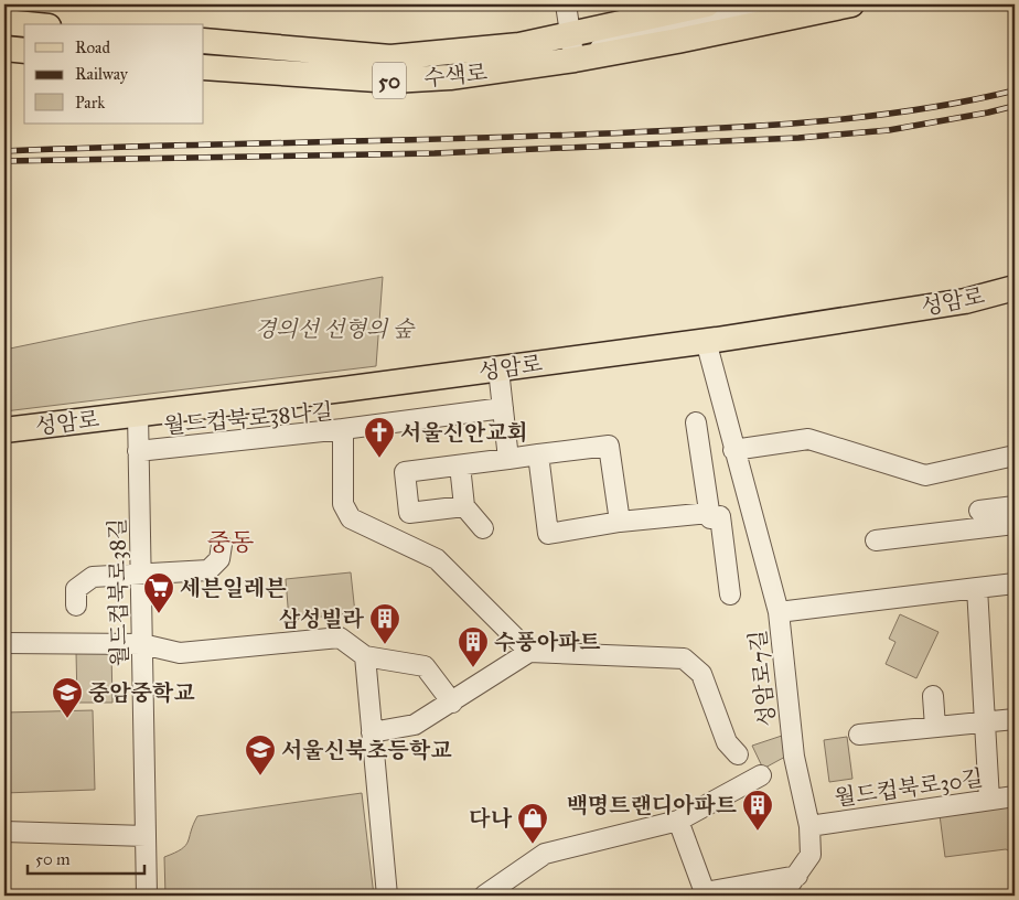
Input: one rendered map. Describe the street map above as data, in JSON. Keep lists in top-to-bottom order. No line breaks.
{"streets":{"main road":["수색로","50","성암로"],"street":["월드컵북로38나길","월드컵북로38길","성암로7길","월드컵북로30길"]},"crossings":[["성암로","월드컵북로38길"],["성암로","성암로7길"],["월드컵북로38나길","월드컵북로38길"],["성암로7길","월드컵북로30길"]],"districts":["중동"],"parks":["경의선 선형의 숲"],"places":{"church":["서울신안교회"],"supermarket":["세븐일레븐"],"building":["삼성빌라","수풍아파트","백명트랜디아파트"],"school or university":["중암중학교","서울신북초등학교"],"shop":["다나"]},"legend":["Road","Railway","Park"],"scale_bar":"50 m"}
